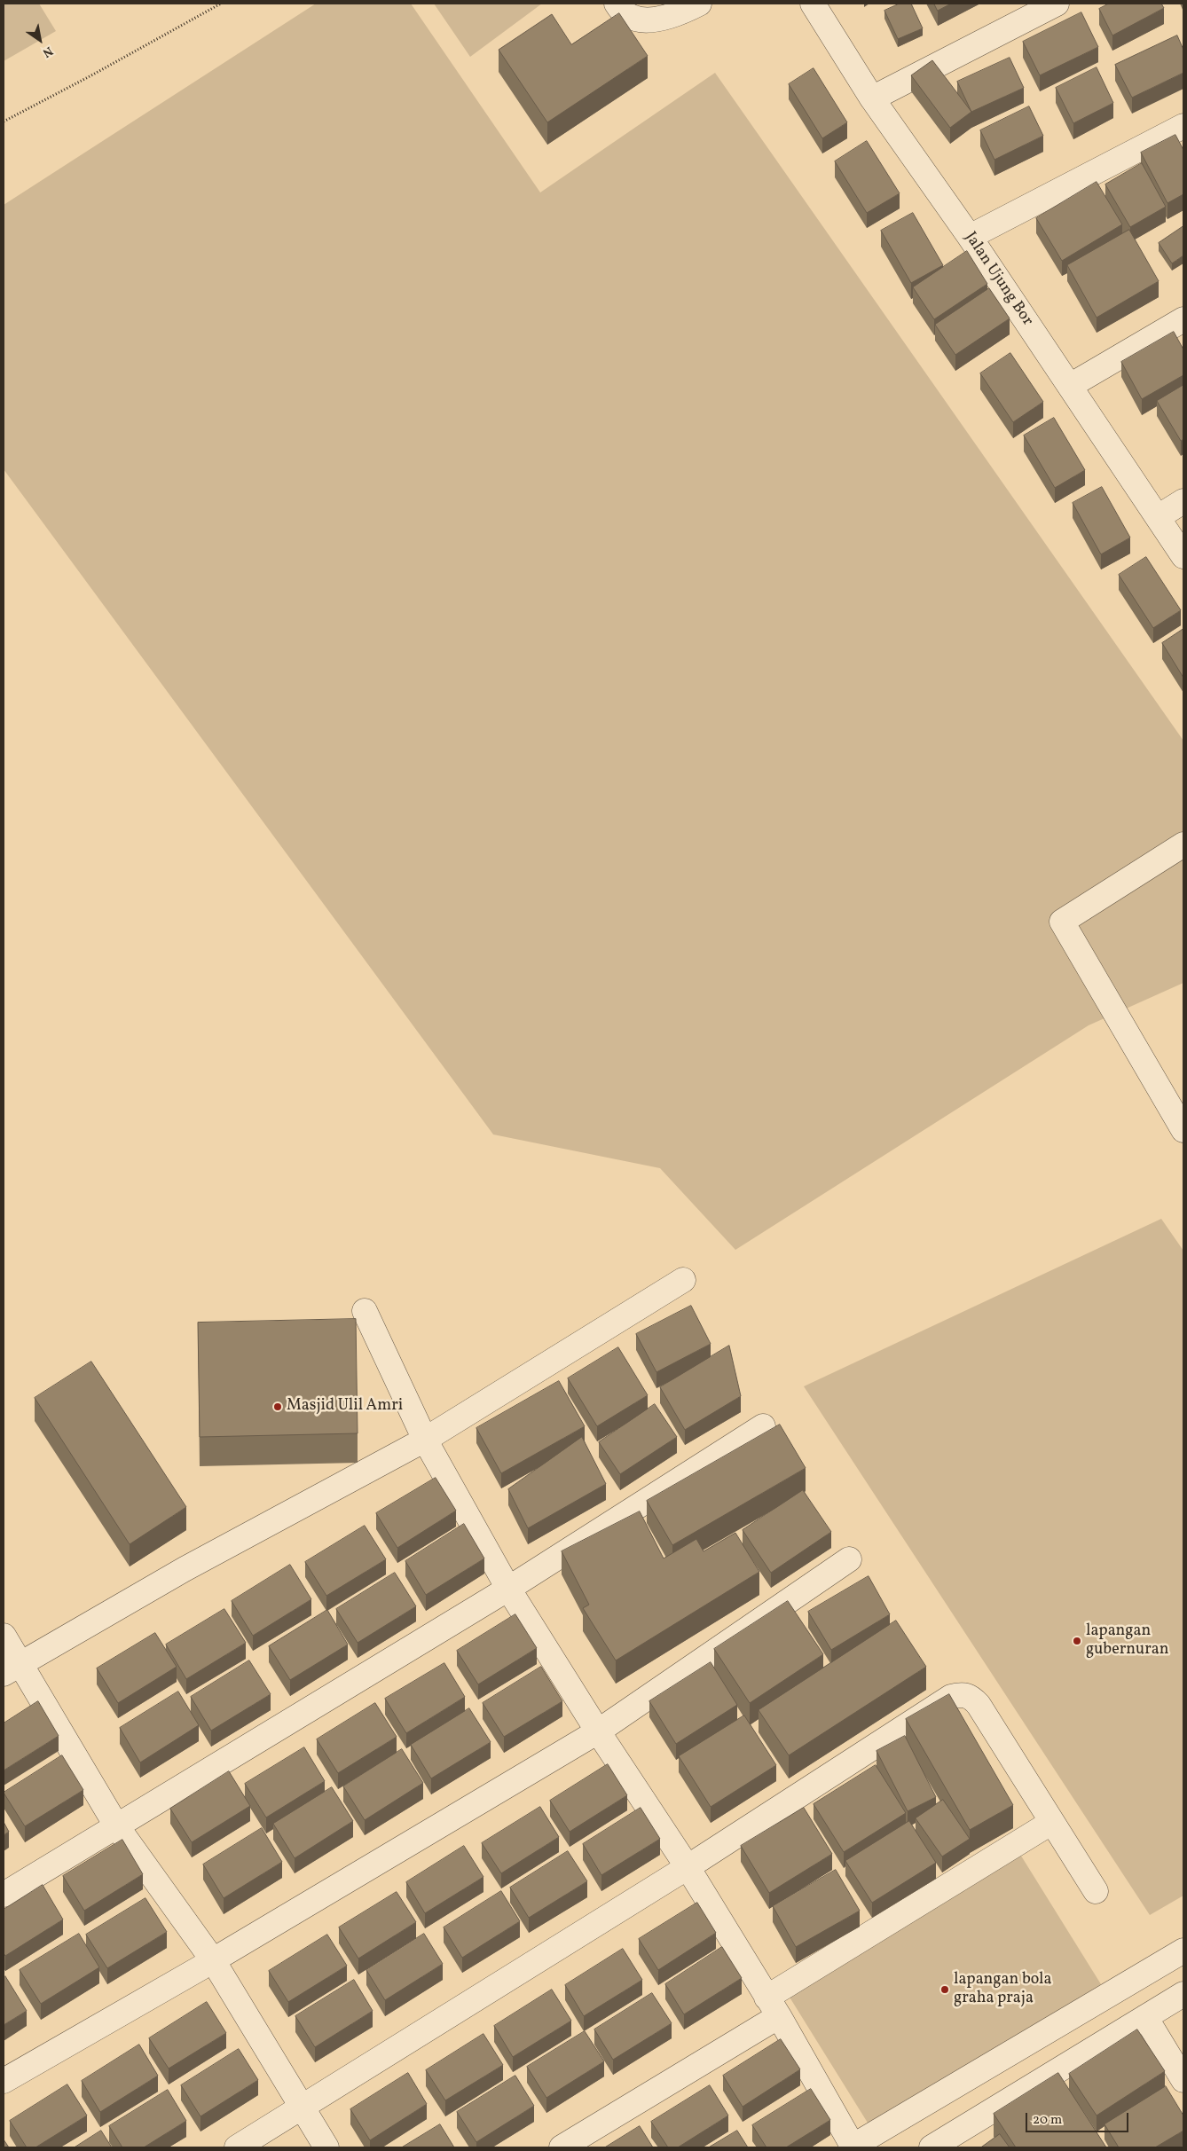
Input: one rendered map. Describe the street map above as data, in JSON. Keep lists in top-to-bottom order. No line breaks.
{"streets":{"street":["Jalan Ujung Bor"]},"places":["Masjid Ulil Amri","lapangan gubernuran","lapangan bola graha praja"],"scale_bar":"20 m","north":"bottom right"}
